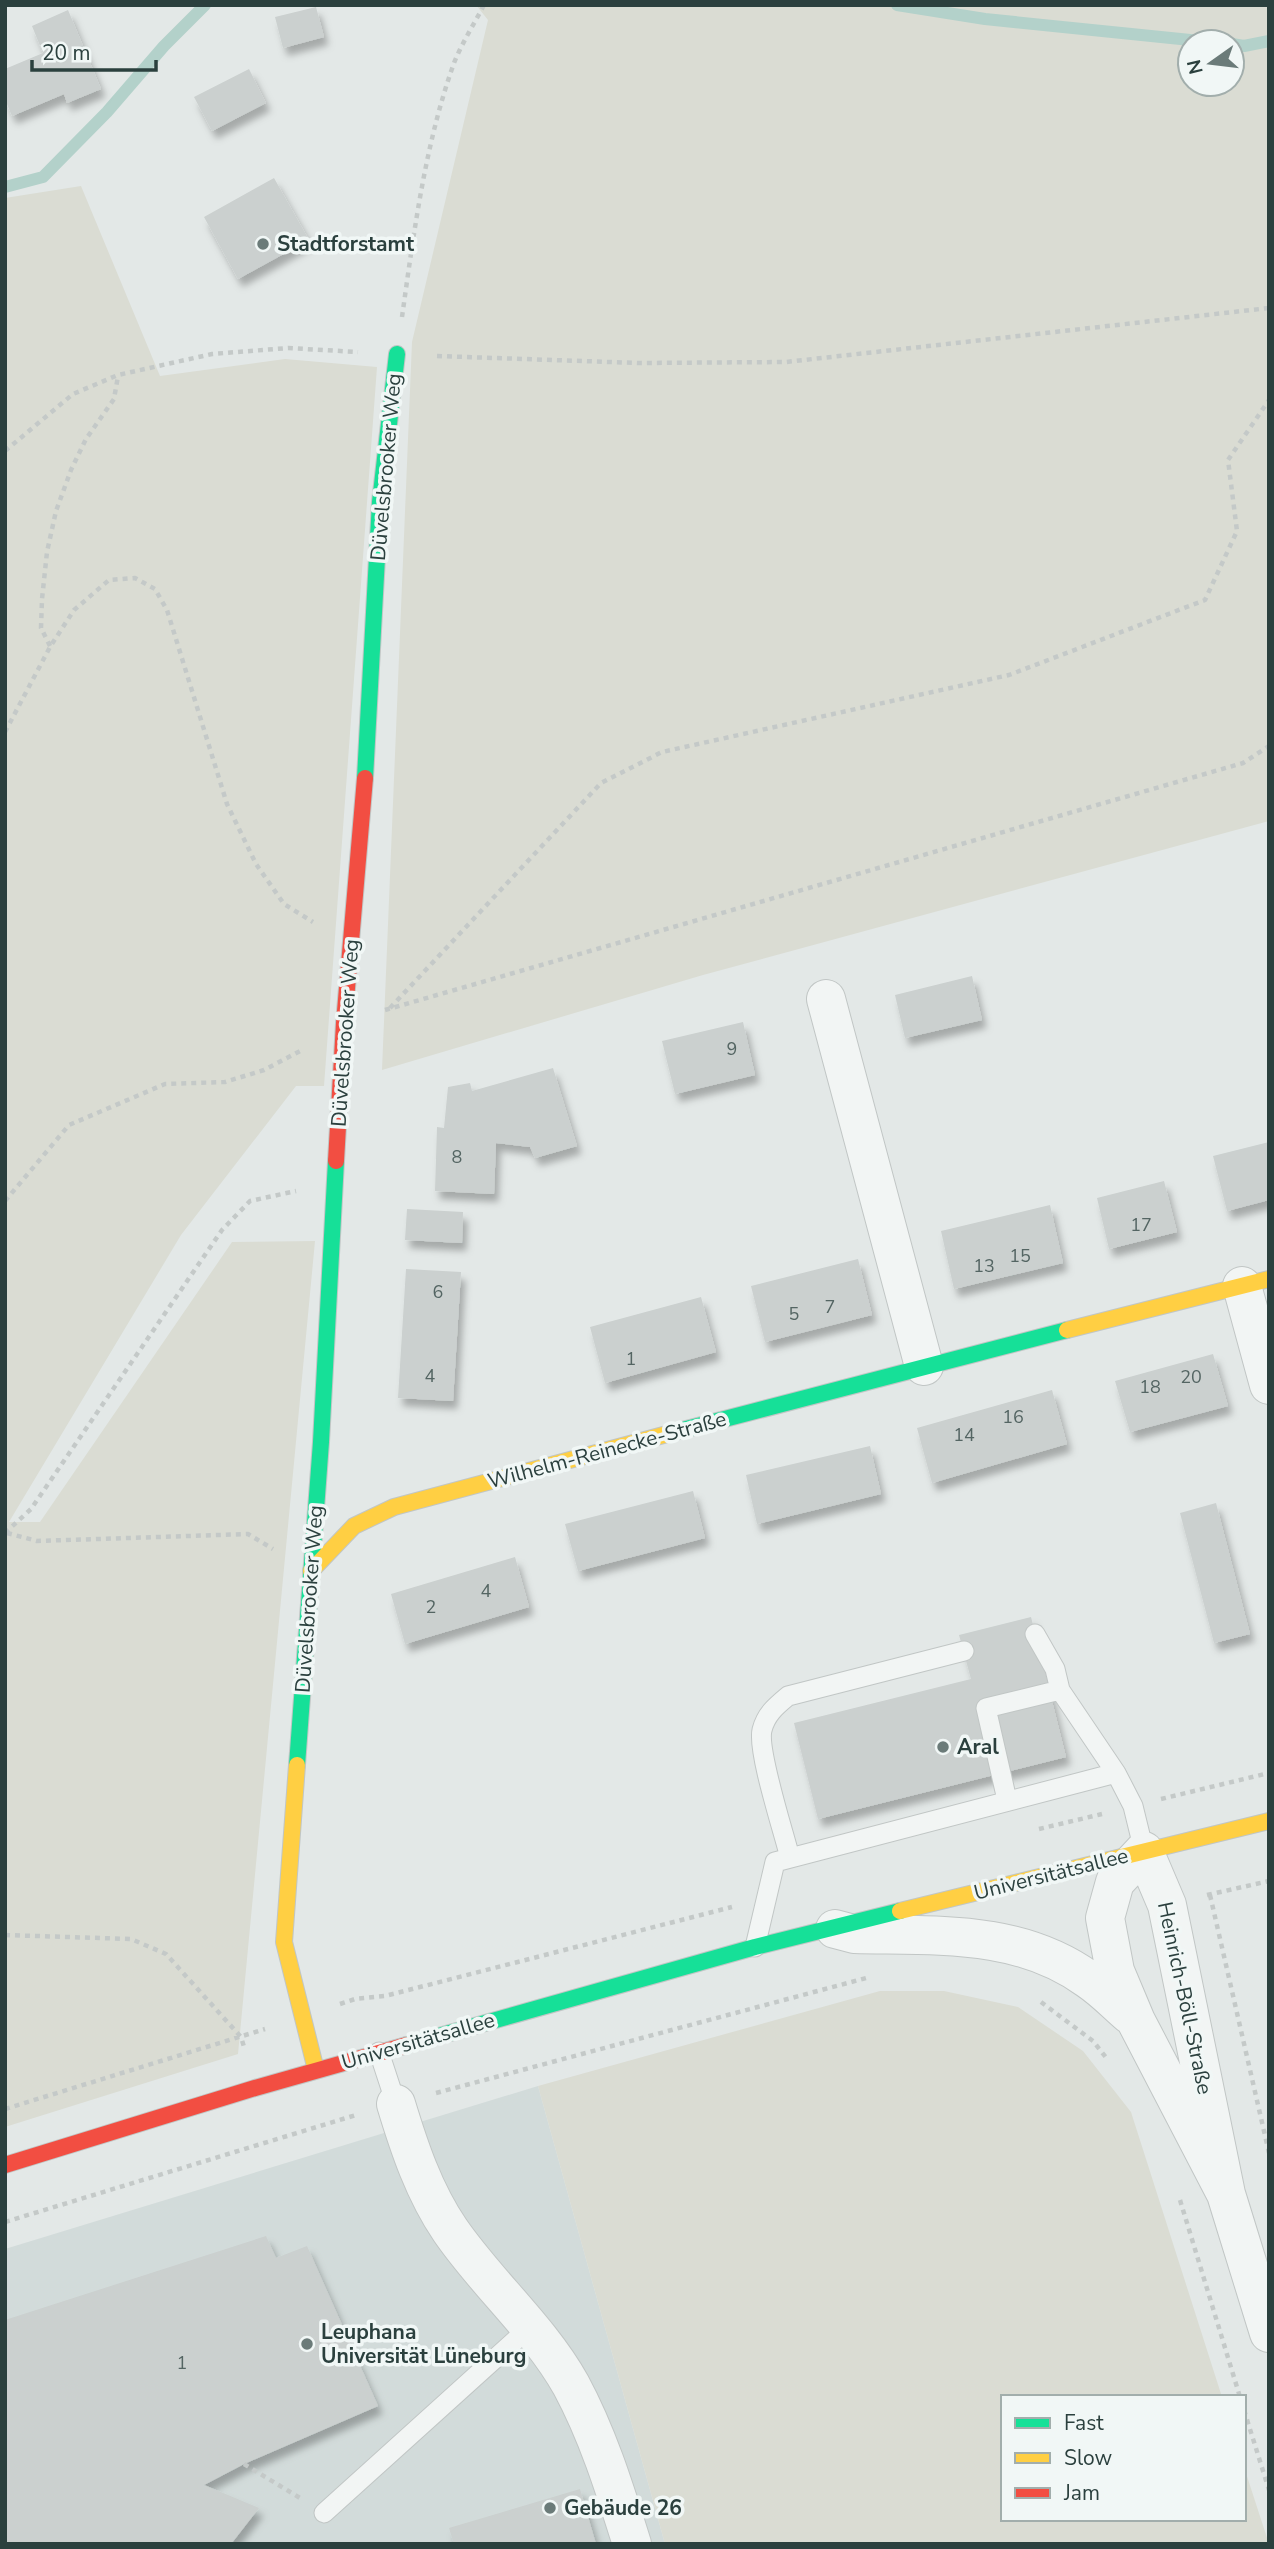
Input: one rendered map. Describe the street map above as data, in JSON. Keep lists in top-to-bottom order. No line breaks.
{"streets":{"street":["Düvelsbrooker Weg","Wilhelm-Reinecke-Straße","Universitätsallee","Heinrich-Böll-Straße"]},"crossings":[["Düvelsbrooker Weg","Wilhelm-Reinecke-Straße"],["Düvelsbrooker Weg","Universitätsallee"],["Universitätsallee","Heinrich-Böll-Straße"]],"places":["Stadtforstamt","Aral","Leuphana Universität Lüneburg","Gebäude 26"],"house_numbers":["9","8","17","15","13","6","7","5","1","4","20","18","16","14","4","2","1"],"legend":["Fast","Slow","Jam"],"scale_bar":"20 m","north":"left"}
